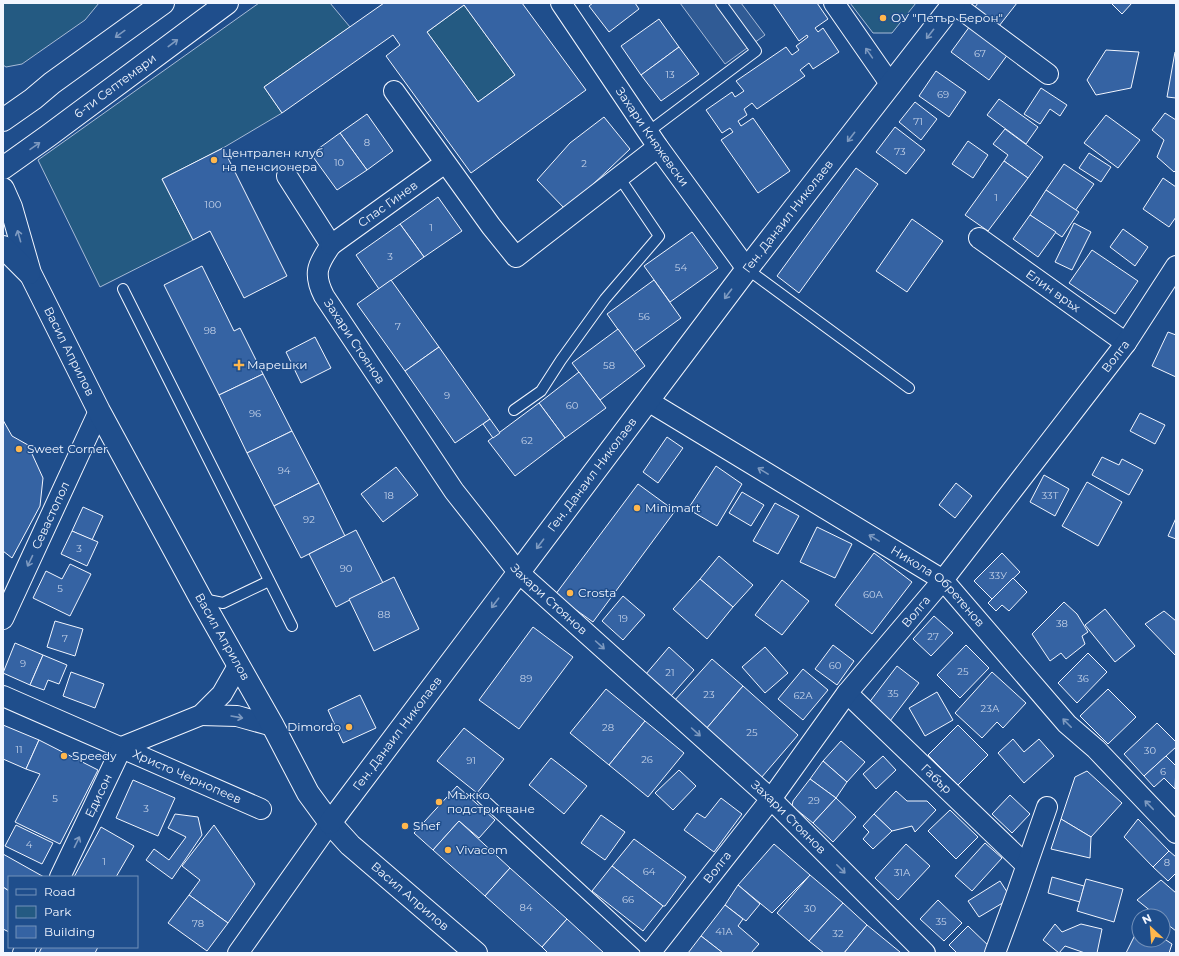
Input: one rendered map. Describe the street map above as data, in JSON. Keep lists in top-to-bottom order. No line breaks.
{"streets":{"main road":["6-ти Септември","Ген. Данаил Николаев","Васил Априлов"],"street":["Захари Княжевски","Спас Гинев","Елин връх","Захари Стоянов","Волга","Севастопол","Никола Обретенов","Христо Чернопеев","Габър","Едисон"]},"crossings":[["Захари Княжевски","Ген. Данаил Николаев"],["Спас Гинев","Захари Стоянов"],["Ген. Данаил Николаев","Захари Стоянов"],["Ген. Данаил Николаев","Васил Априлов"],["Ген. Данаил Николаев","Никола Обретенов"],["Елин връх","Волга"],["Захари Стоянов","Волга"],["Васил Априлов","Севастопол"],["Волга","Никола Обретенов"],["Волга","Габър"],["Христо Чернопеев","Едисон"]],"one_way":["Ген. Данаил Николаев","Захари Стоянов","Севастопол","Никола Обретенов","Едисон"],"places":{"other":["ОУ \"Петър Берон\"","Централен клуб на пенсионера","Sweet Corner","Minimart","Crosta","Dimordo","Speedy","Мъжко подстригване","Shef","Vivacom"],"health":["Марешки"]},"house_numbers":["67","13","69","71","8","73","10","2","1","100","1","3","54","56","7","98","58","9","60","96","62","94","18","33Т","92","3","90","33У","5","60А","88","19","38","27","7","9","60","25","21","89","36","35","23","62А","23А","28","25","11","30","26","91","6","5","29","3","4","1","8","64","31А","66","84","30","35","78","41А","32"],"legend":["Road","Park","Building"],"north":"top left"}
